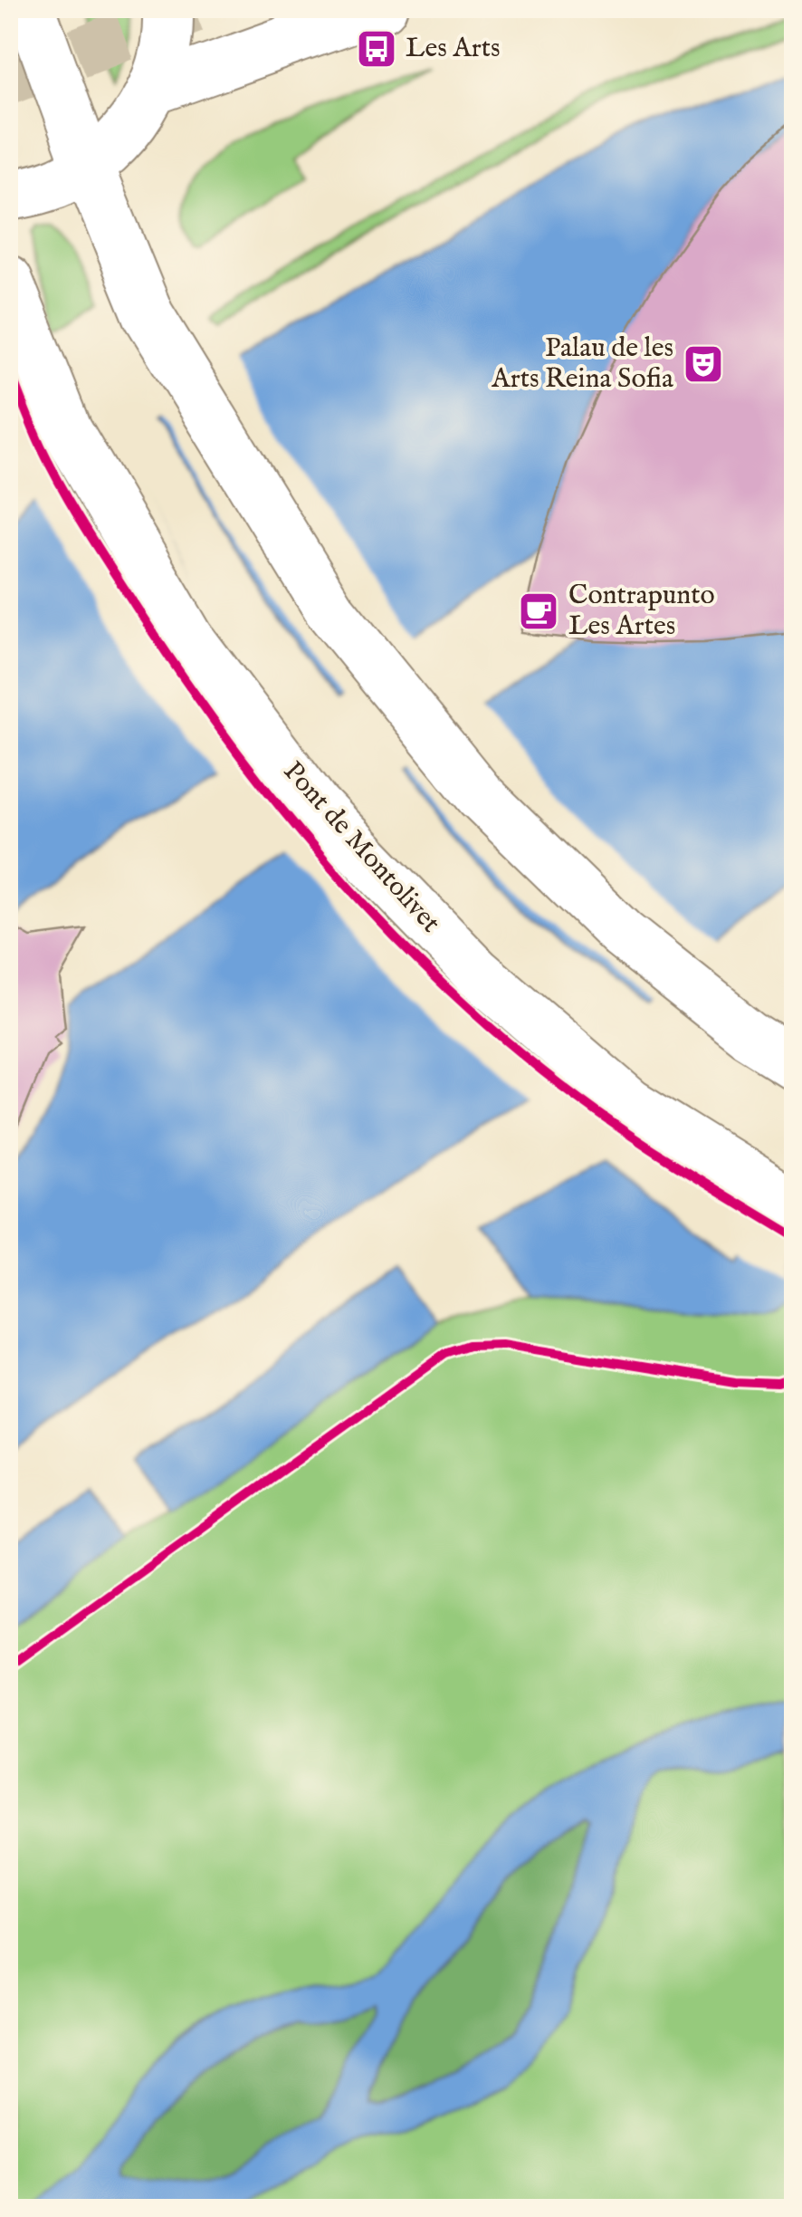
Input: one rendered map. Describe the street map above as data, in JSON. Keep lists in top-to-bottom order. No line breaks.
{"streets":{"main road":["Pont de Montolivet"]},"places":{"bus stop":["Les Arts"],"theatre":["Palau de les Arts Reina Sofia"],"cafe":["Contrapunto Les Artes"]}}
